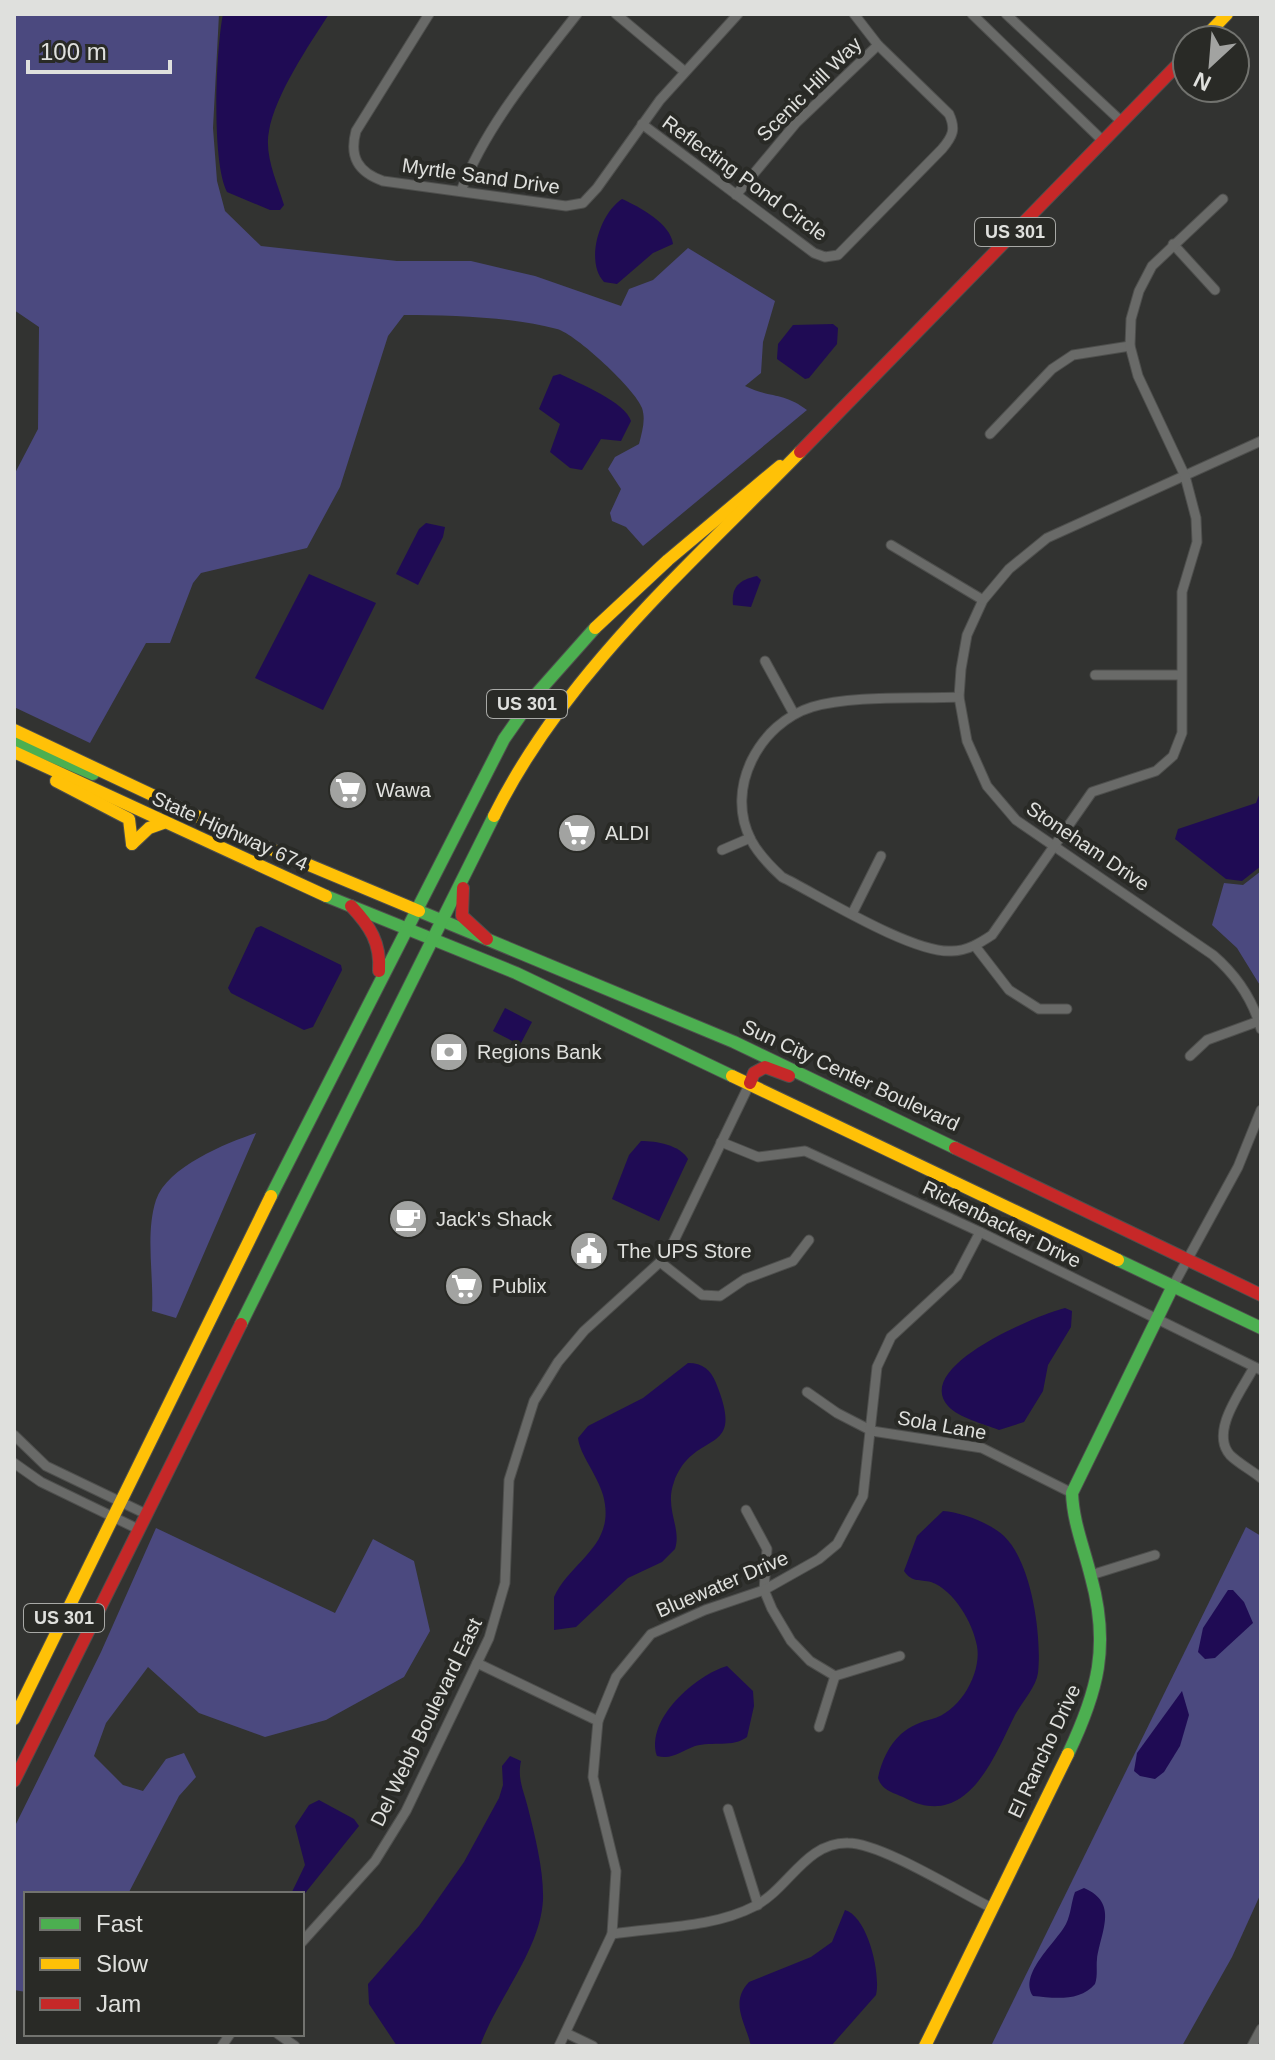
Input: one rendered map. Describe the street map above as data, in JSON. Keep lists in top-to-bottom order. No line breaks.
{"streets":{"main road":["US 301","State Highway 674","Sun City Center Boulevard","El Rancho Drive"],"street":["Scenic Hill Way","Myrtle Sand Drive","Reflecting Pond Circle","Stoneham Drive","Rickenbacker Drive","Sola Lane","Bluewater Drive","Del Webb Boulevard East"]},"crossings":[["Scenic Hill Way","Reflecting Pond Circle"],["Myrtle Sand Drive","Reflecting Pond Circle"],["US 301","State Highway 674"],["US 301","Sun City Center Boulevard"],["State Highway 674","Sun City Center Boulevard"],["Rickenbacker Drive","Bluewater Drive"],["Rickenbacker Drive","Del Webb Boulevard East"],["Sola Lane","Bluewater Drive"],["Sola Lane","El Rancho Drive"]],"places":{"supermarket":["Wawa","ALDI","Publix"],"bank":["Regions Bank"],"cafe":["Jack's Shack"],"public building":["The UPS Store"]},"legend":["Fast","Slow","Jam"],"scale_bar":"100 m","north":"bottom left"}
